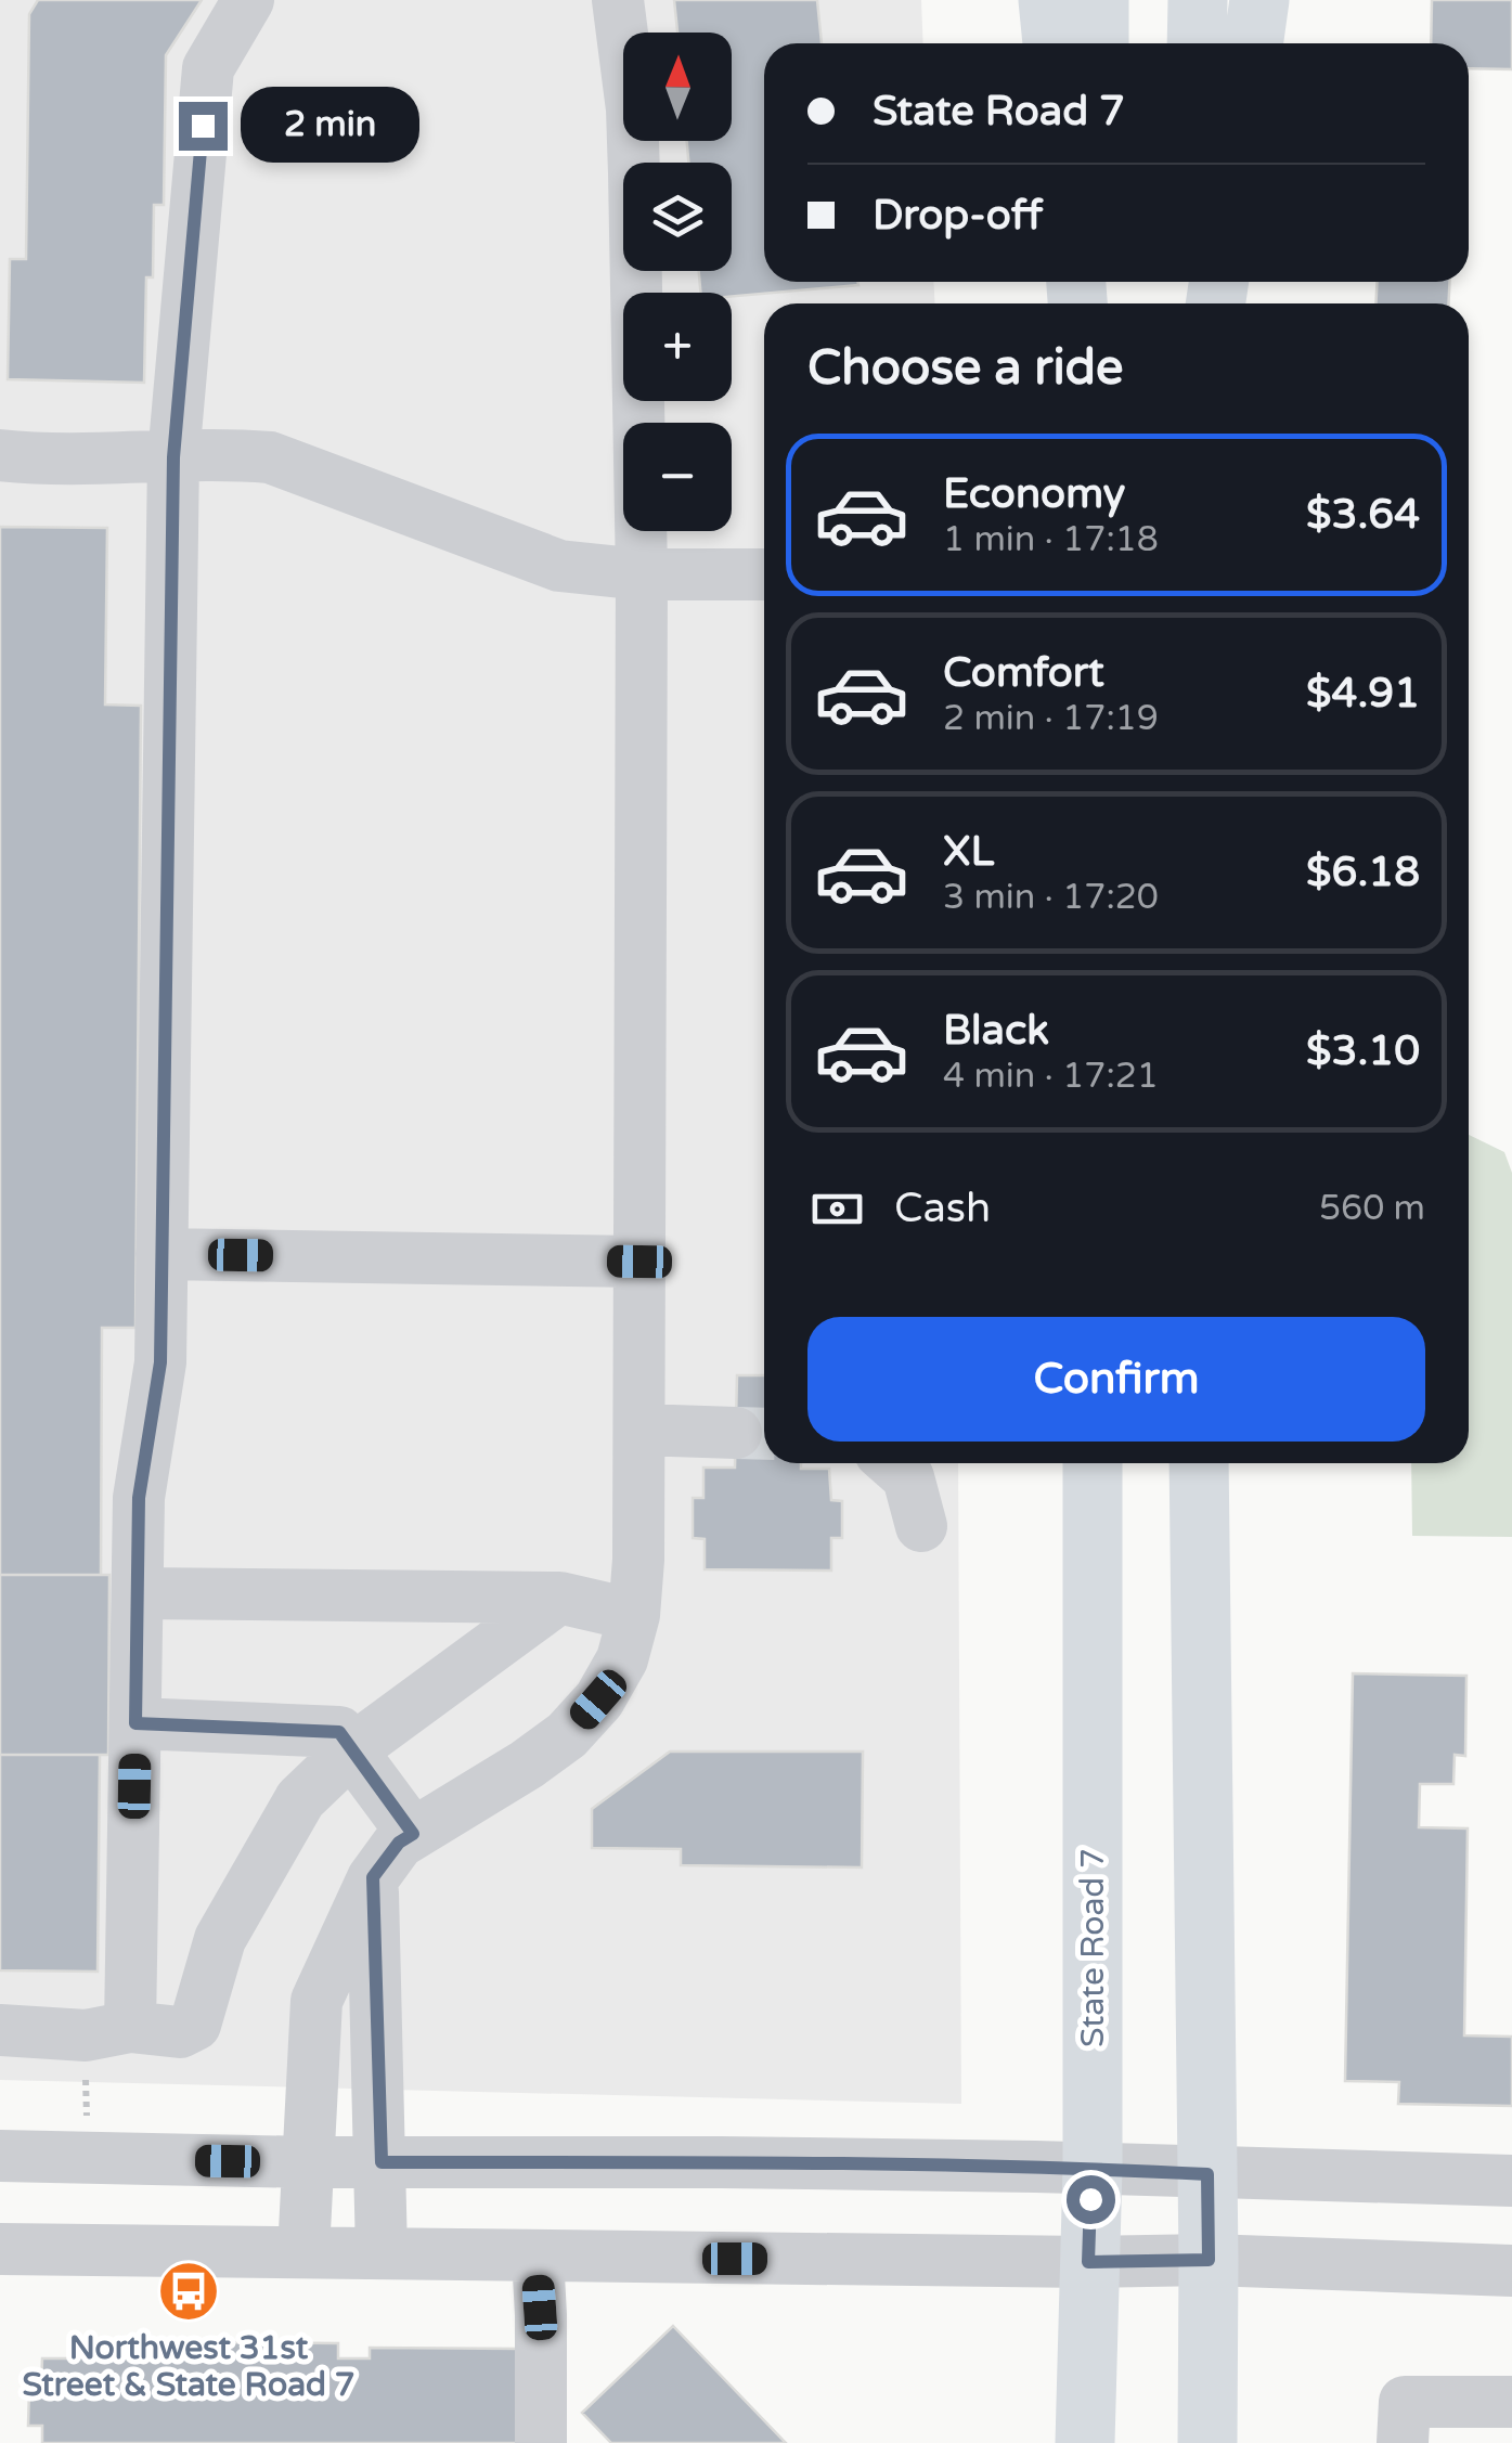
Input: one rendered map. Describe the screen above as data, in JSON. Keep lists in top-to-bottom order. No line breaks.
{"streets":{"main road":["State Road 7"]},"places":{"bus stop":["Northwest 31st Street & State Road 7"]},"north":"top","page":{"map_buttons":["+","−"],"banner":["State Road 7","Drop-off"],"bubble":"2 min","heading":"Choose a ride","list":[{"name":"Economy","note":"1 min · 17:18","value":"$3.64"},{"name":"Comfort","note":"2 min · 17:19","value":"$4.91"},{"name":"XL","note":"3 min · 17:20","value":"$6.18"},{"name":"Black","note":"4 min · 17:21","value":"$3.10"}],"pay":["Cash","560 m"],"buttons":"Confirm"}}
